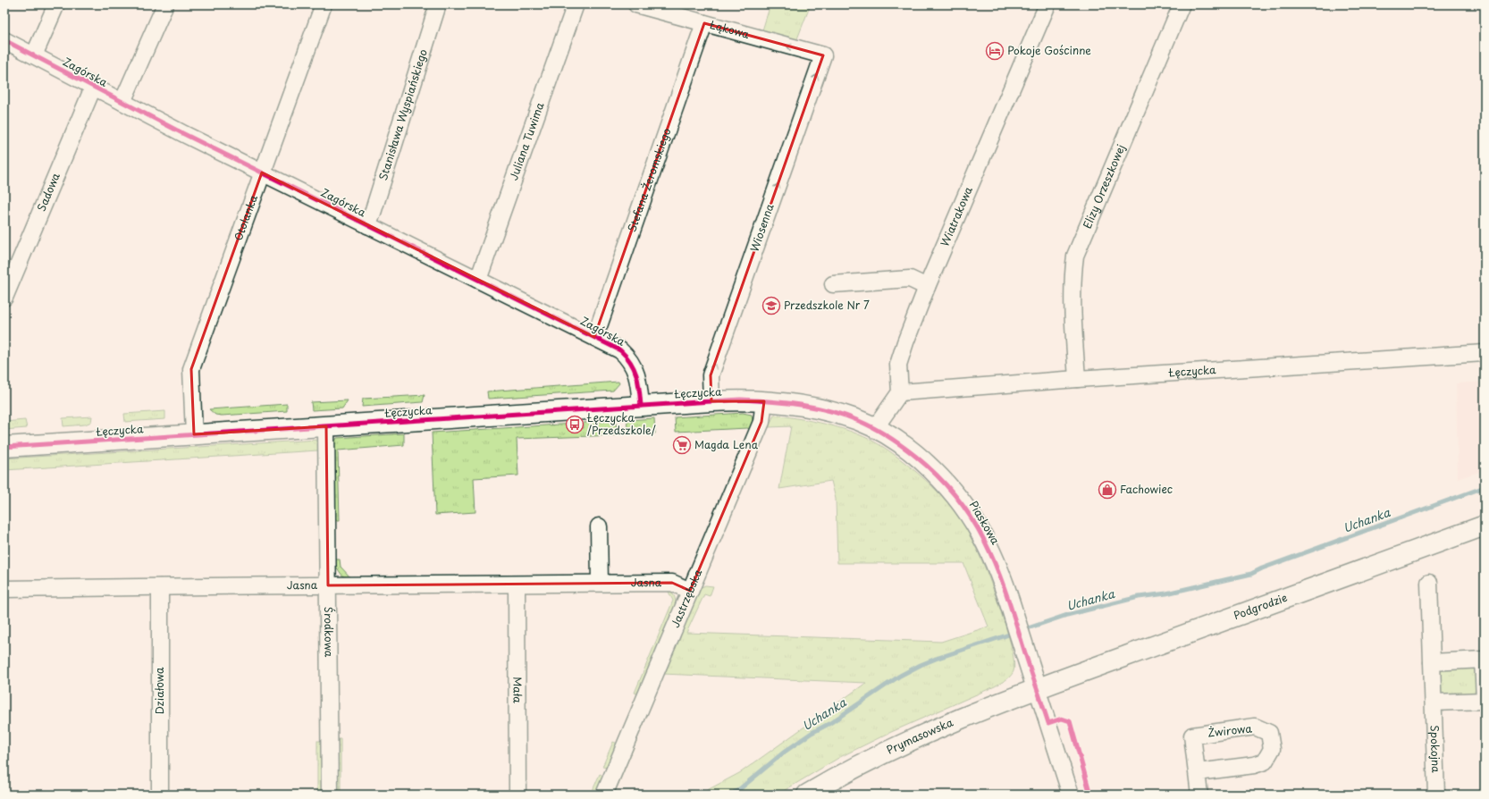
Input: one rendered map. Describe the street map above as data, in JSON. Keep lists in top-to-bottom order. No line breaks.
{"streets":{"main road":["Łęczycka","Piaskowa","Podgrodzie","Prymasowska"],"street":["Łąkowa","Zagórska","Stanisława Wyspiańskiego","Juliana Tuwima","Stefana Żeromskiego","Elizy Orzeszkowej","Sadowa","Wiatrakowa","Otolanka","Wiosenna","Jasna","Jastrzębska","Środkowa","Mała","Działowa","Żwirowa","Spokojna"]},"crossings":[["Łąkowa","Stefana Żeromskiego"],["Łąkowa","Wiosenna"],["Zagórska","Stanisława Wyspiańskiego"],["Zagórska","Juliana Tuwima"],["Zagórska","Stefana Żeromskiego"],["Zagórska","Sadowa"],["Zagórska","Otolanka"],["Zagórska","Łęczycka"],["Elizy Orzeszkowej","Łęczycka"],["Wiatrakowa","Łęczycka"],["Otolanka","Łęczycka"],["Wiosenna","Łęczycka"],["Łęczycka","Piaskowa"],["Łęczycka","Jastrzębska"],["Łęczycka","Środkowa"],["Piaskowa","Podgrodzie"],["Piaskowa","Prymasowska"],["Jasna","Jastrzębska"],["Jasna","Środkowa"],["Jasna","Mała"],["Jasna","Działowa"],["Podgrodzie","Prymasowska"]],"one_way":["Łąkowa","Wiosenna"],"water":["Uchanka"],"places":{"hotel":["Pokoje Gościnne"],"school or university":["Przedszkole Nr 7"],"bus stop":["Łęczycka /Przedszkole/"],"supermarket":["Magda Lena"],"shop":["Fachowiec"]}}
